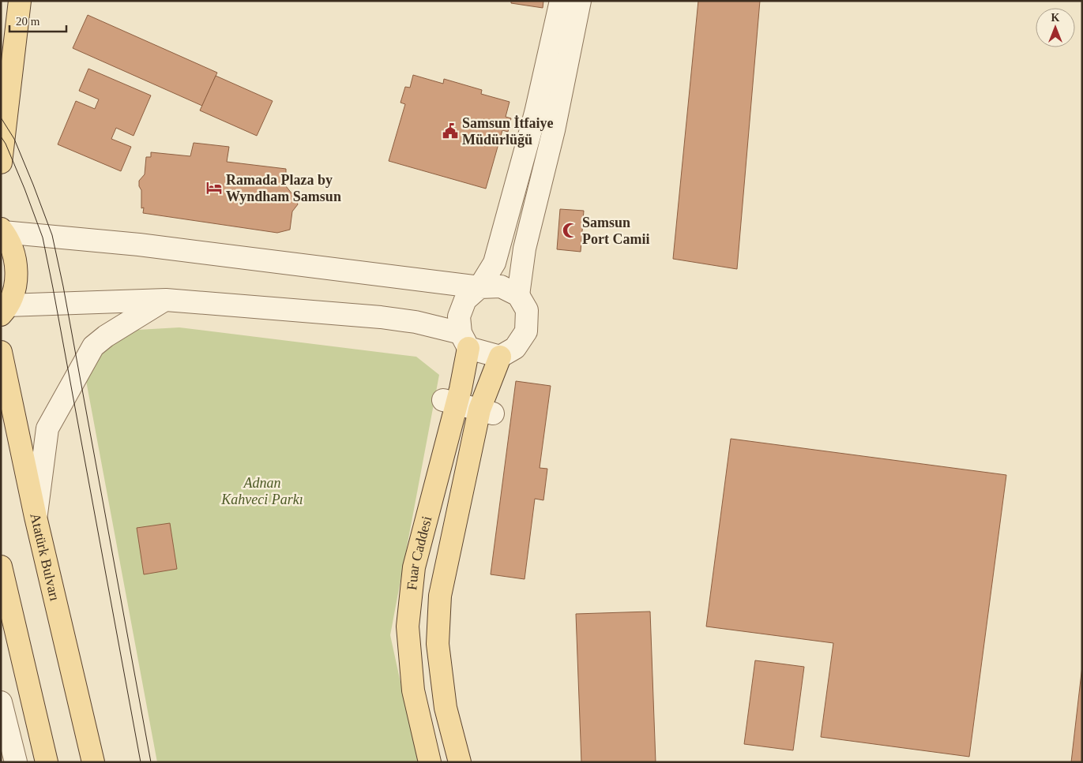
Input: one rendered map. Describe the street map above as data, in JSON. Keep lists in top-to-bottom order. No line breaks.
{"streets":{"main road":["Fuar Caddesi","Atatürk Bulvarı"]},"parks":["Adnan Kahveci Parkı"],"places":{"public building":["Samsun İtfaiye Müdürlüğü"],"hotel":["Ramada Plaza by Wyndham Samsun"],"mosque":["Samsun Port Camii"]},"scale_bar":"20 m","north":"top"}
